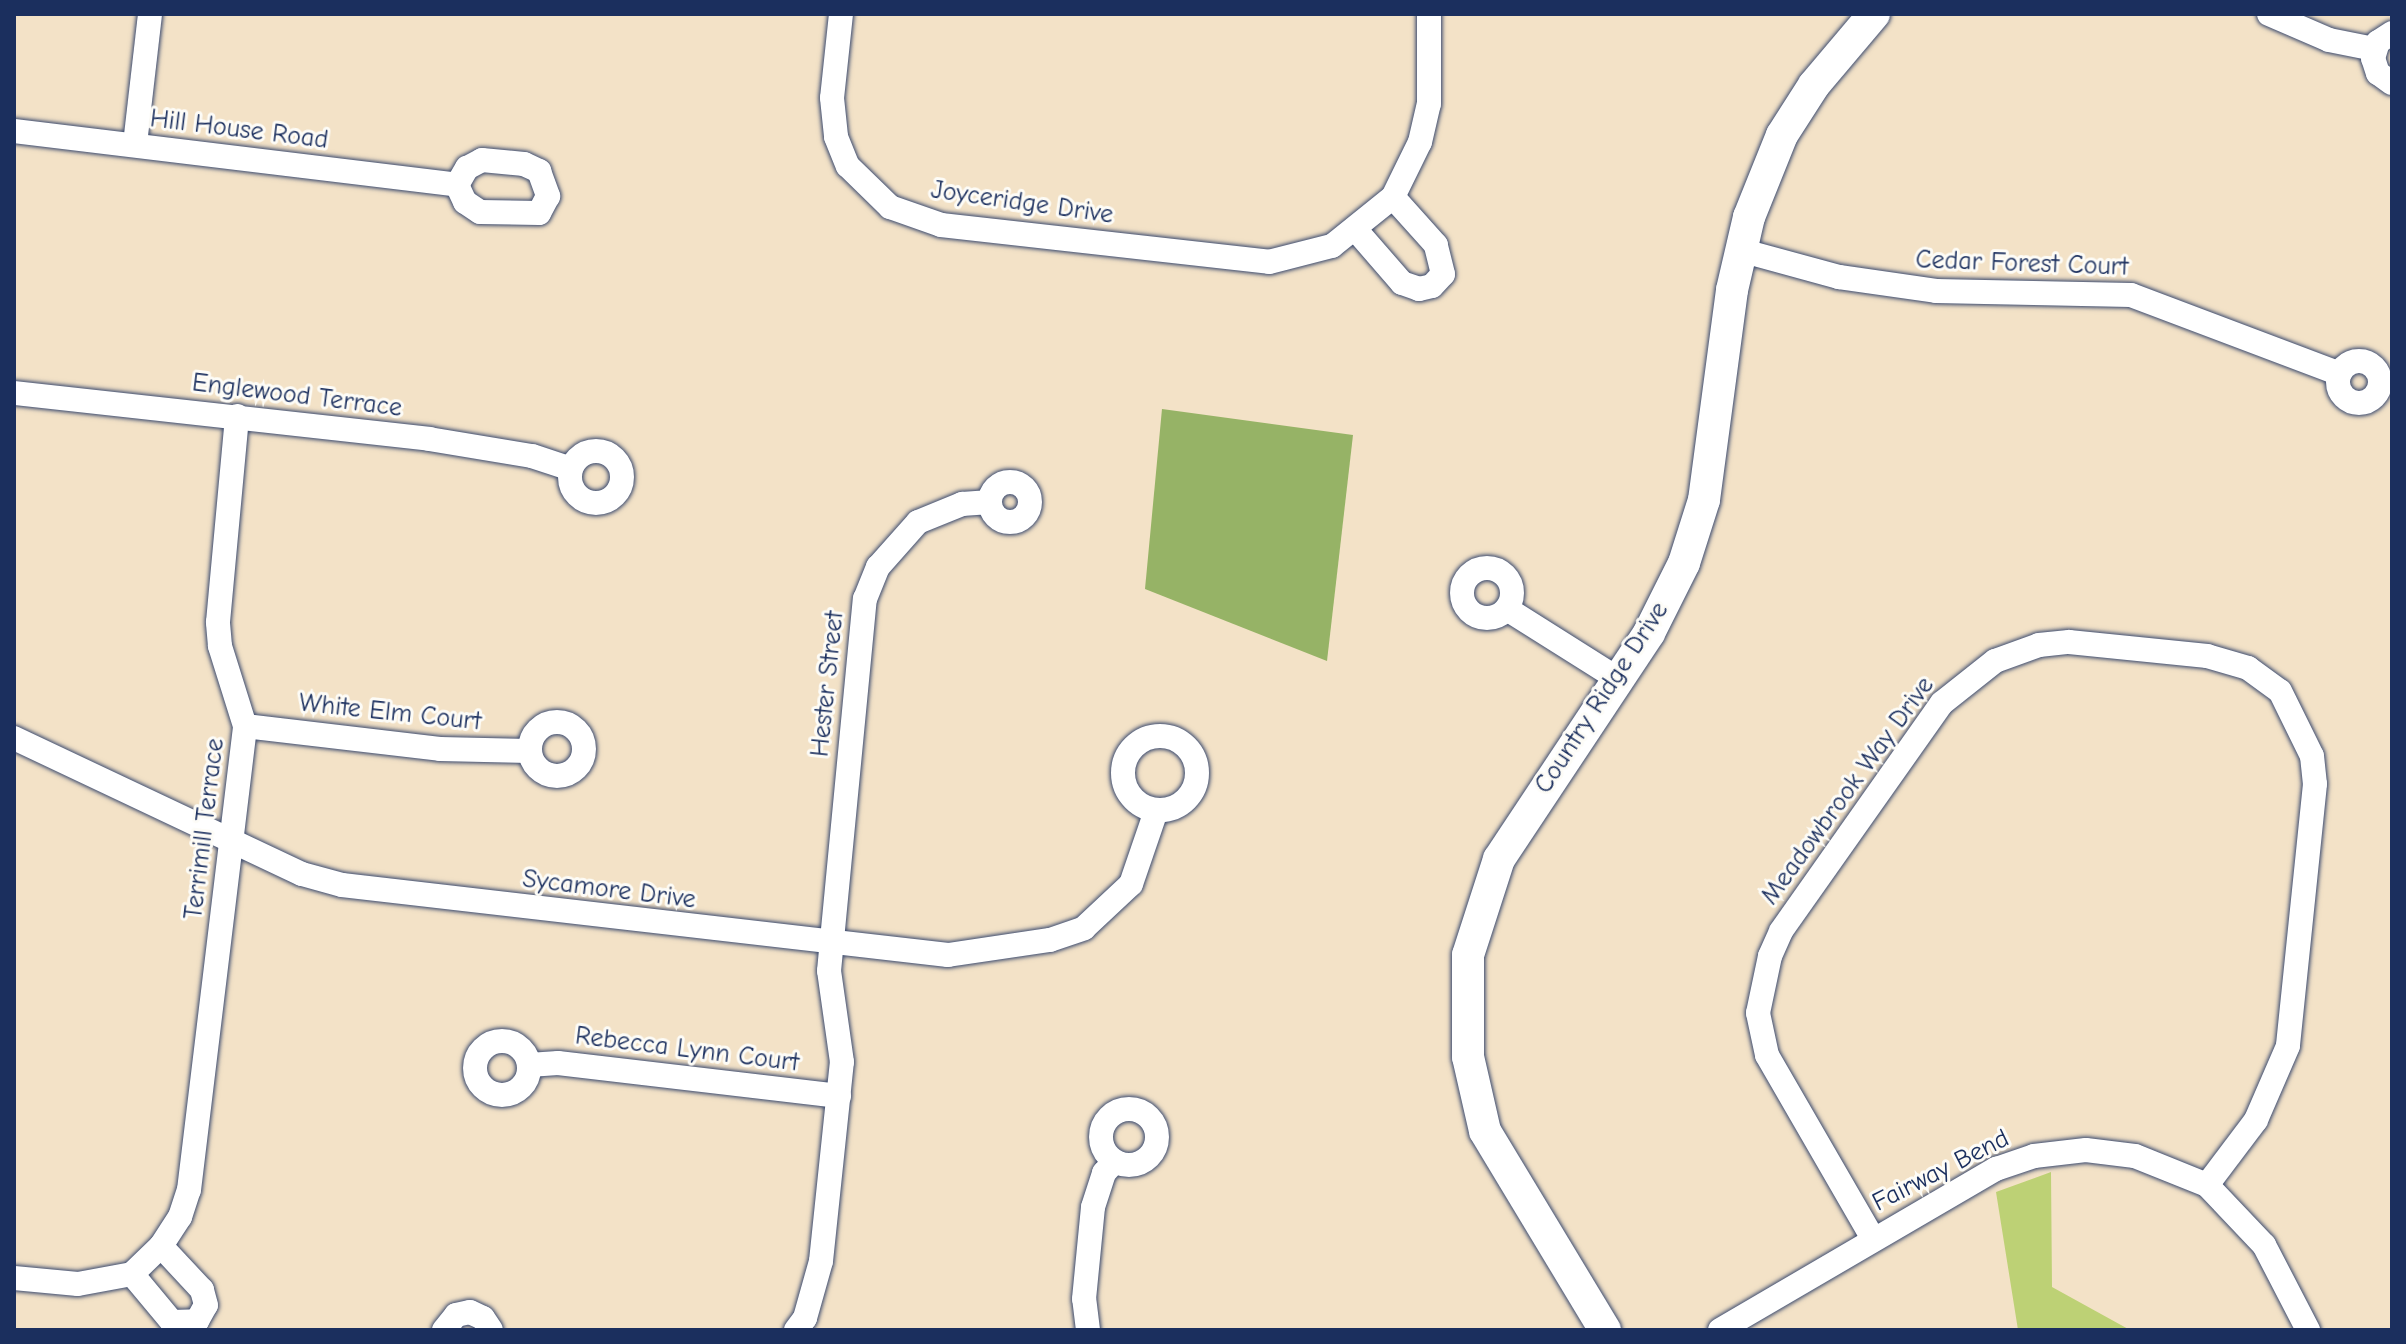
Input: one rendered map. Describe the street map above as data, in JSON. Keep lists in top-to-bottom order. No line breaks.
{"streets":{"street":["Hill House Road","Joyceridge Drive","Cedar Forest Court","Englewood Terrace","Hester Street","Country Ridge Drive","White Elm Court","Meadowbrook Way Drive","Terrimill Terrace","Sycamore Drive","Rebecca Lynn Court","Fairway Bend"]},"crossings":[["Cedar Forest Court","Country Ridge Drive"],["Englewood Terrace","Terrimill Terrace"],["Hester Street","Sycamore Drive"],["Hester Street","Rebecca Lynn Court"],["White Elm Court","Terrimill Terrace"],["Meadowbrook Way Drive","Fairway Bend"],["Terrimill Terrace","Sycamore Drive"]]}
